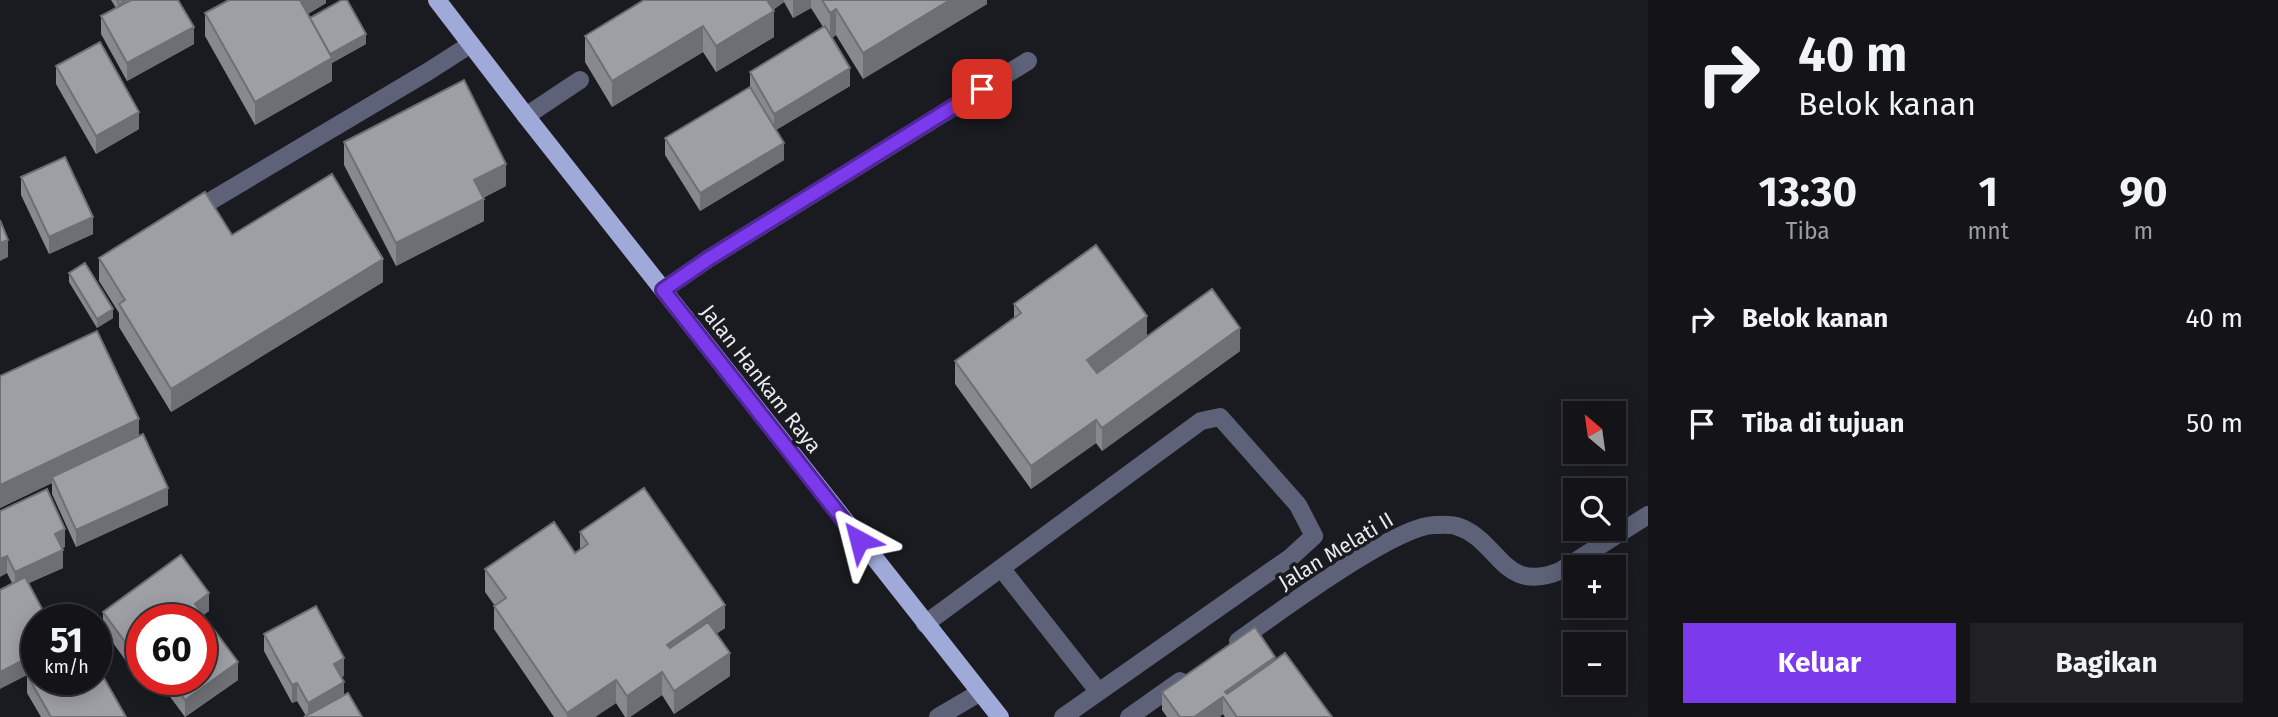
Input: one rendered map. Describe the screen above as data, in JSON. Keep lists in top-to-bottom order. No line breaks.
{"streets":{"main road":["Jalan Hankam Raya"],"street":["Jalan Melati II"]},"north":"top left","page":{"turn":["40 m","Belok kanan"],"eta":["13:30","Tiba","1","mnt","90","m"],"list":[{"name":"Belok kanan","value":"40 m"},{"name":"Tiba di tujuan","value":"50 m"}],"map_buttons":["+","−"],"speed":"51 km/h","limit":"60","buttons":["Keluar","Bagikan"]}}
